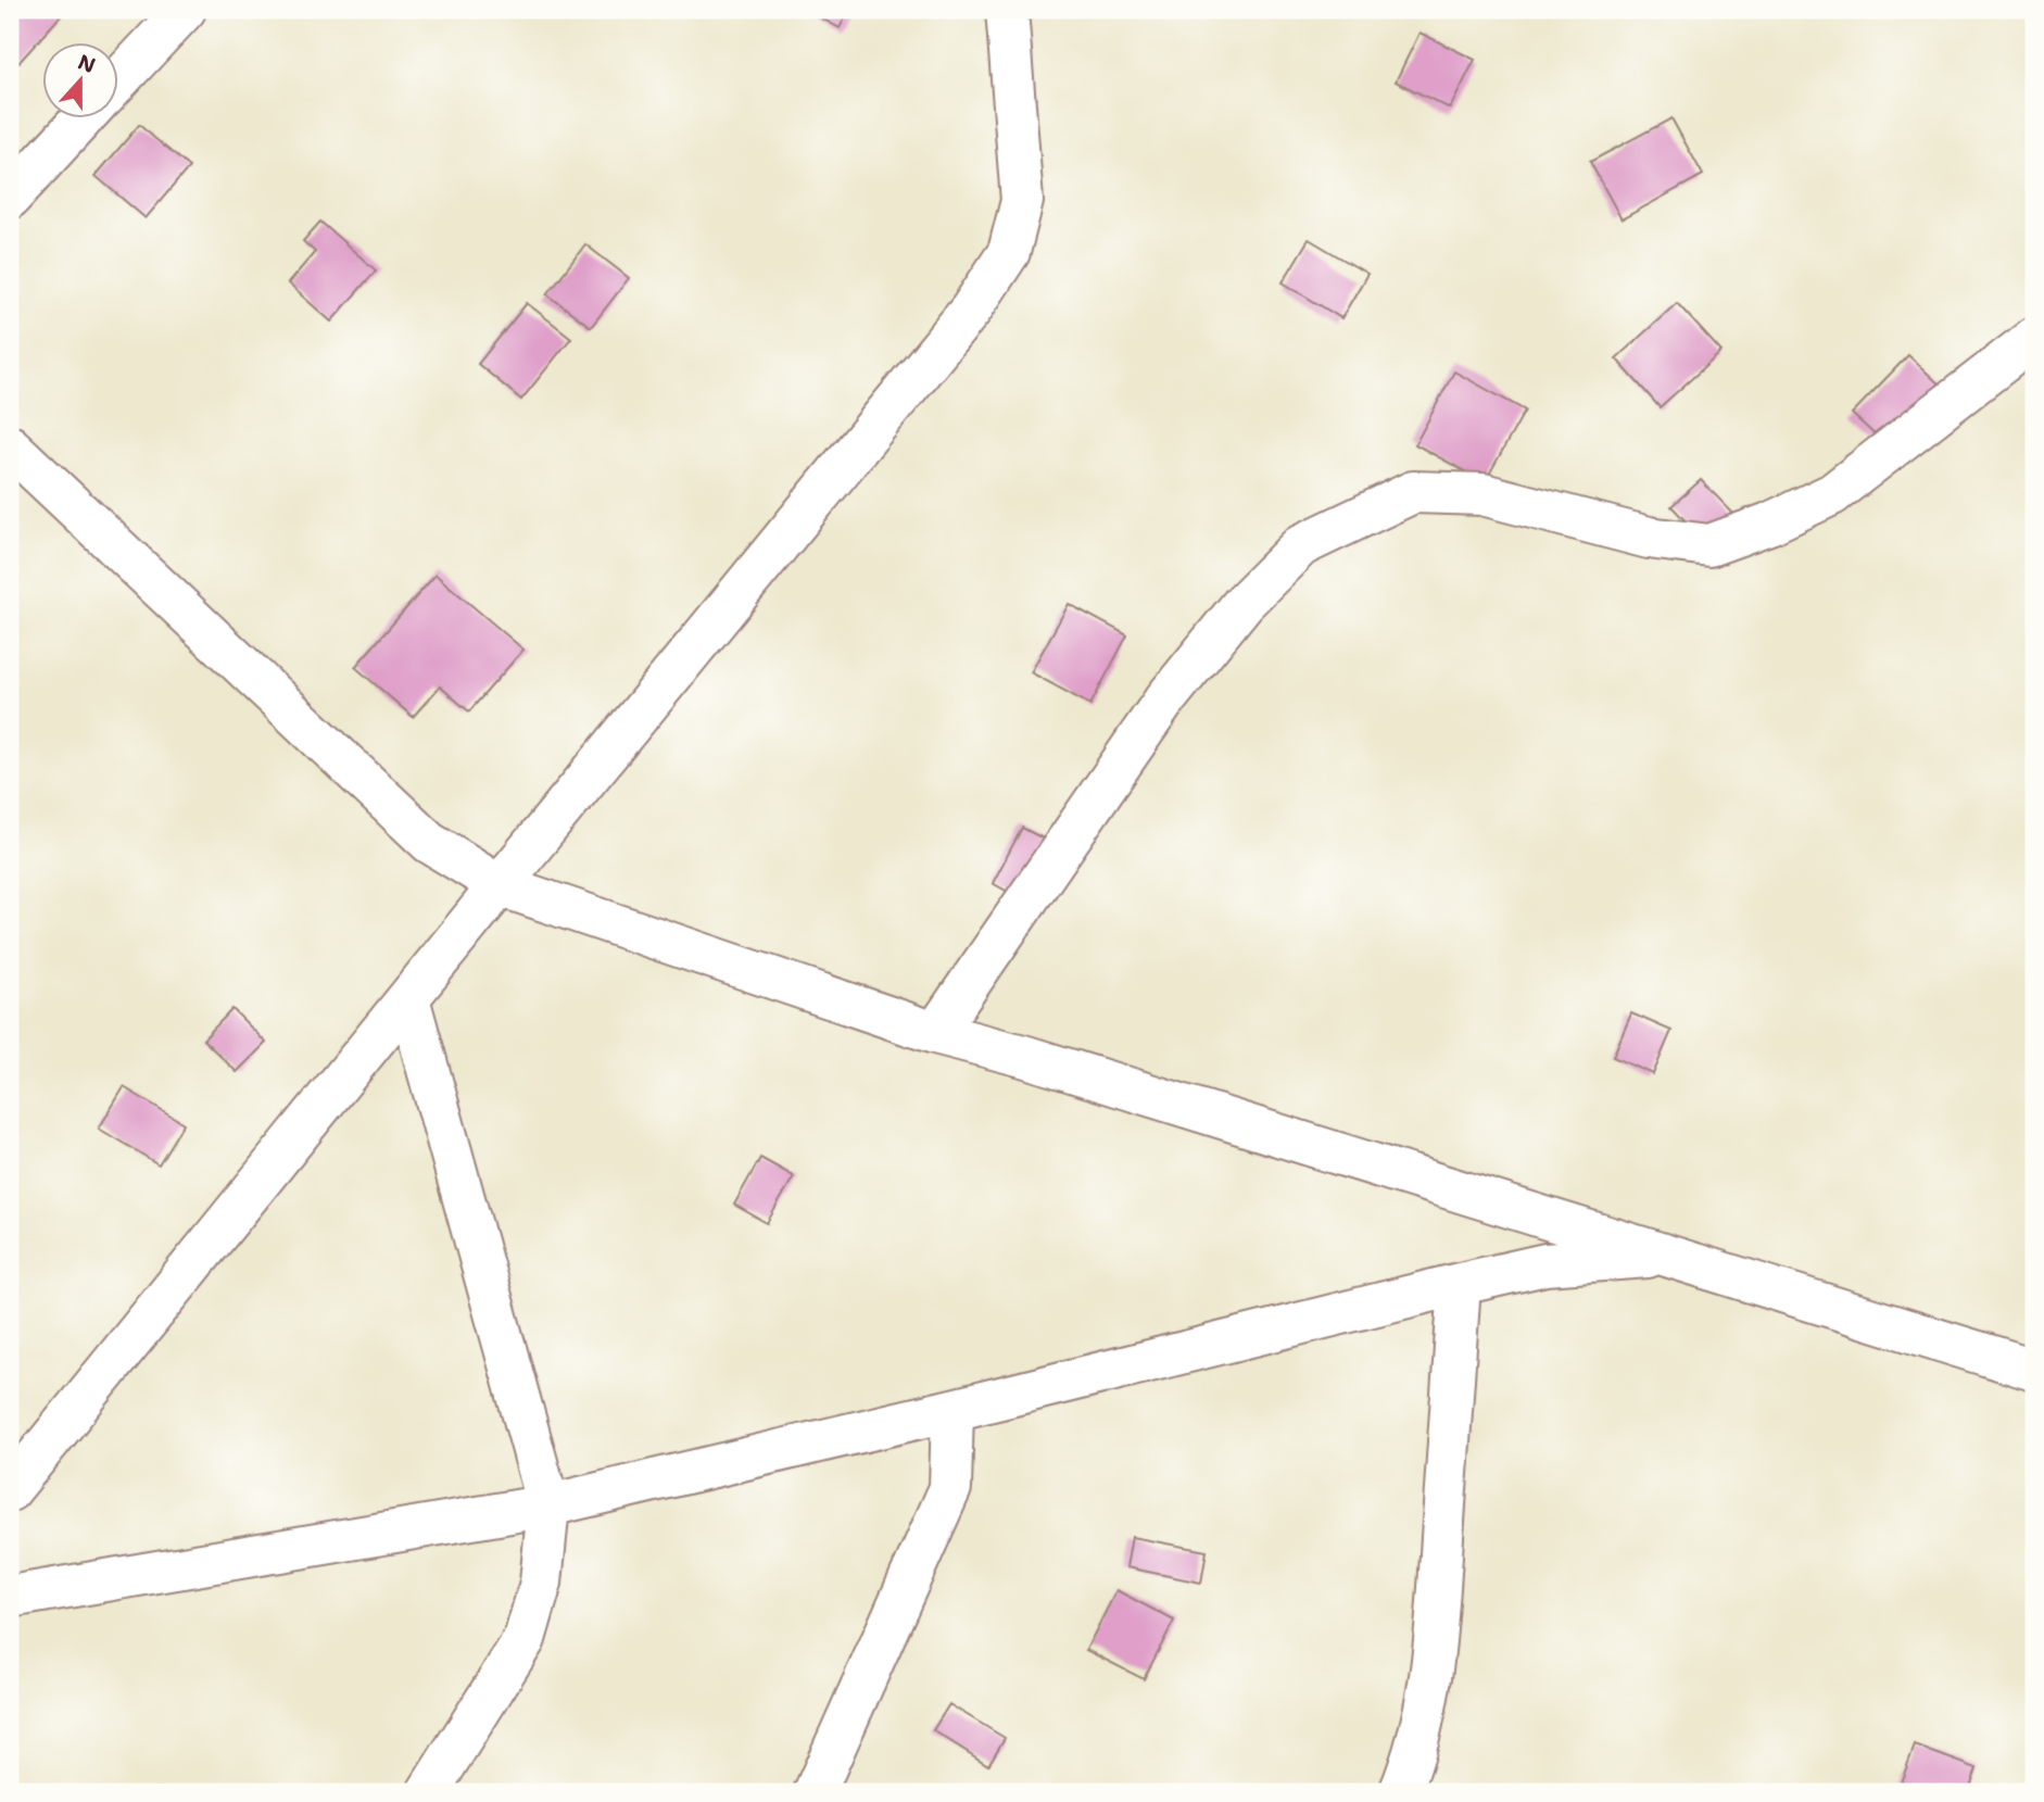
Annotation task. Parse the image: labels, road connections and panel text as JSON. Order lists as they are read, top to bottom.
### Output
{
  "north": "top"
}
